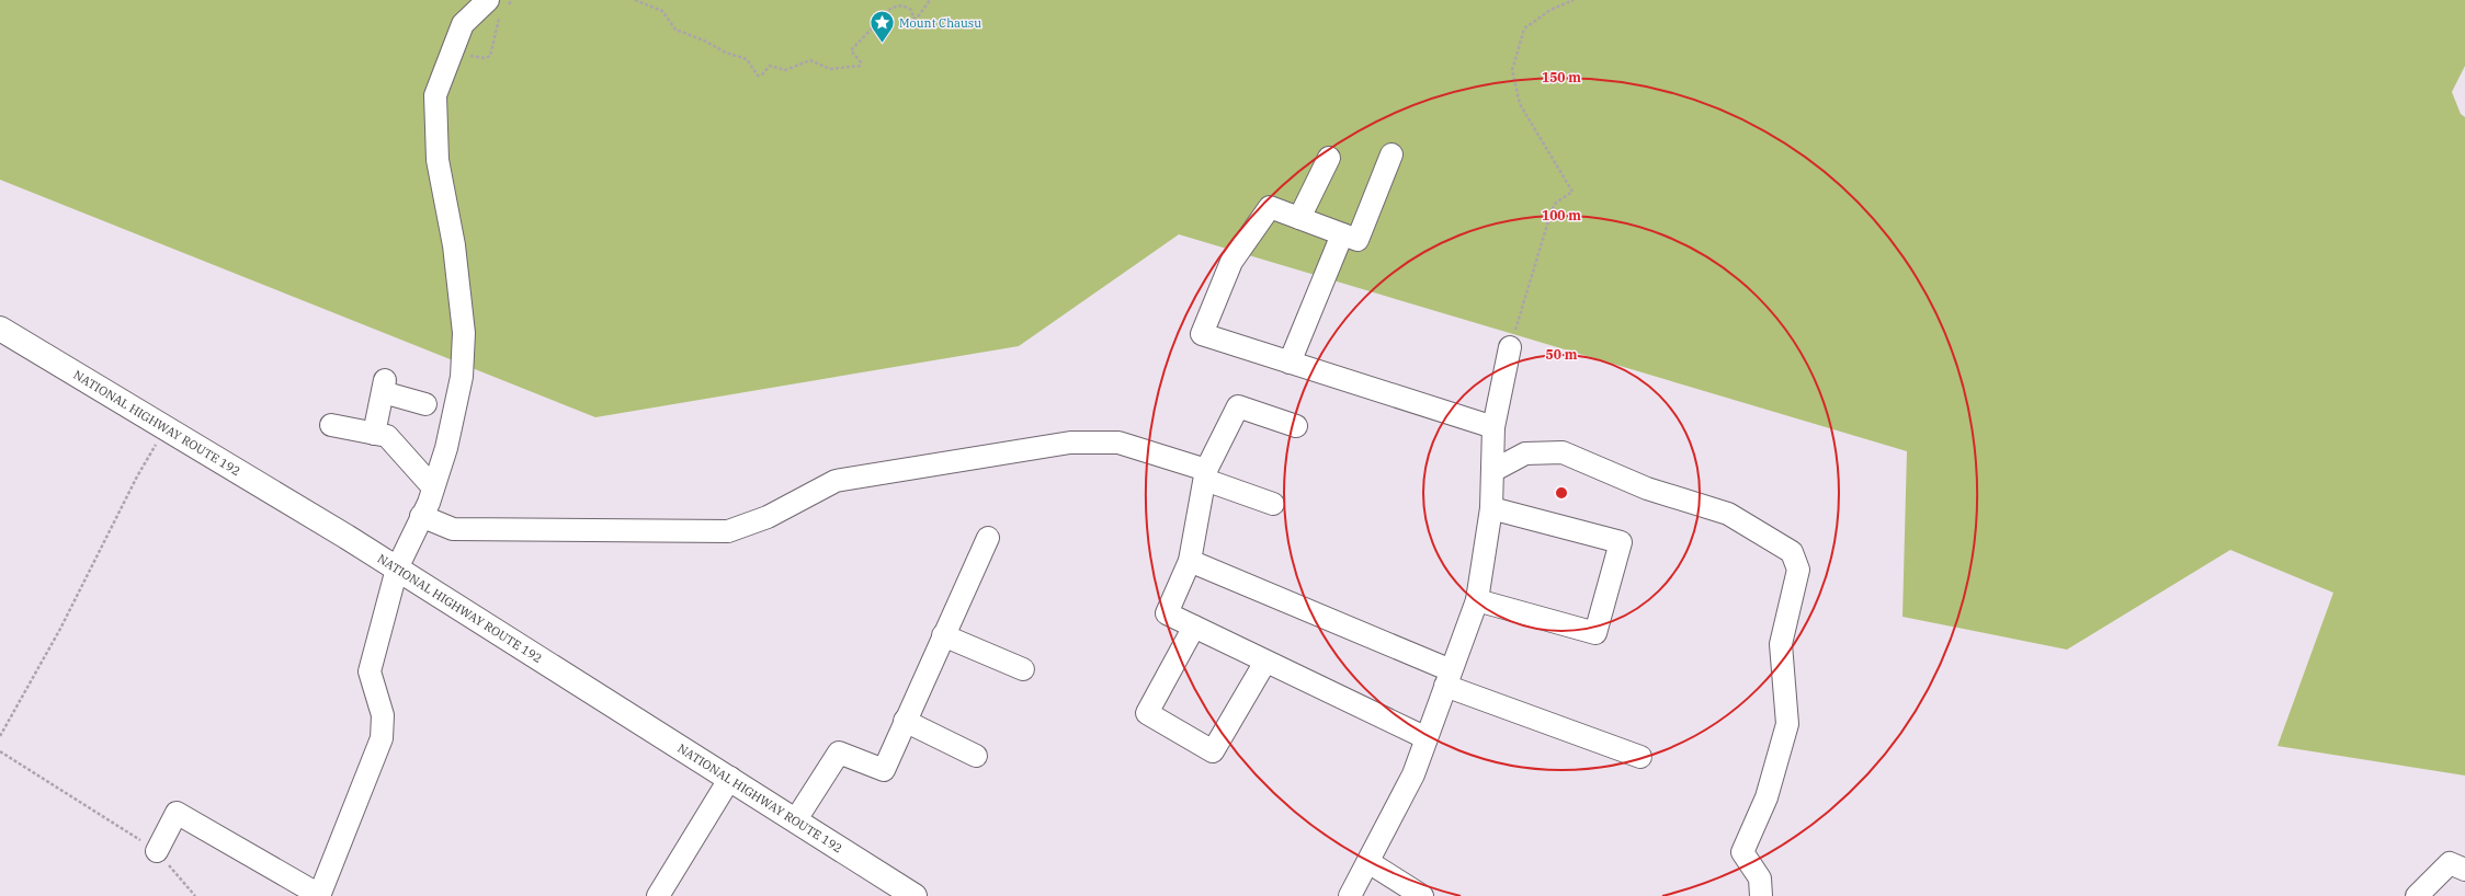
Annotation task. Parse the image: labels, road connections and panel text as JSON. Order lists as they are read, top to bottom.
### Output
{
  "streets": {
    "highway": ["NATIONAL HIGHWAY ROUTE 192"]
  },
  "places": {
    "place": ["Mount Chausu"]
  },
  "rings": ["150 m", "100 m", "50 m"]
}
